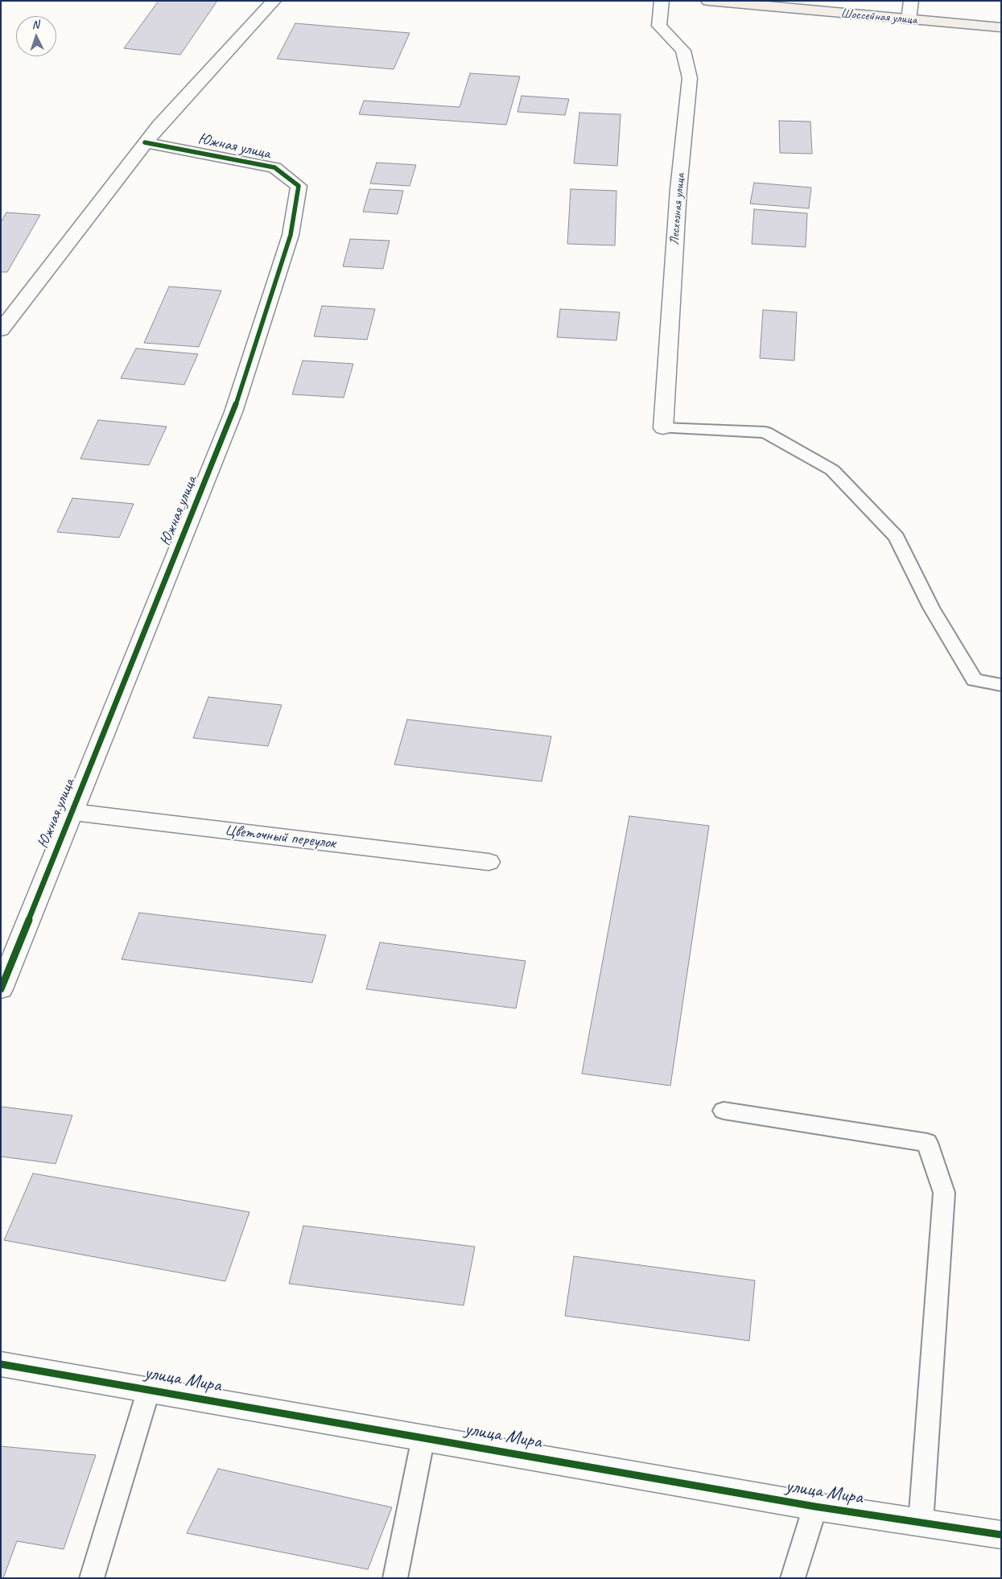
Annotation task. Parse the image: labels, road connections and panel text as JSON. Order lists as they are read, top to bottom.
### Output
{
  "streets": {
    "highway": ["Шоссейная улица"],
    "street": [
      "Южная улица",
      "Лесхозная улица",
      "Цветочный переулок",
      "улица Мира"
    ]
  },
  "crossings": [
    ["Южная улица", "Цветочный переулок"]
  ],
  "north": "top"
}
